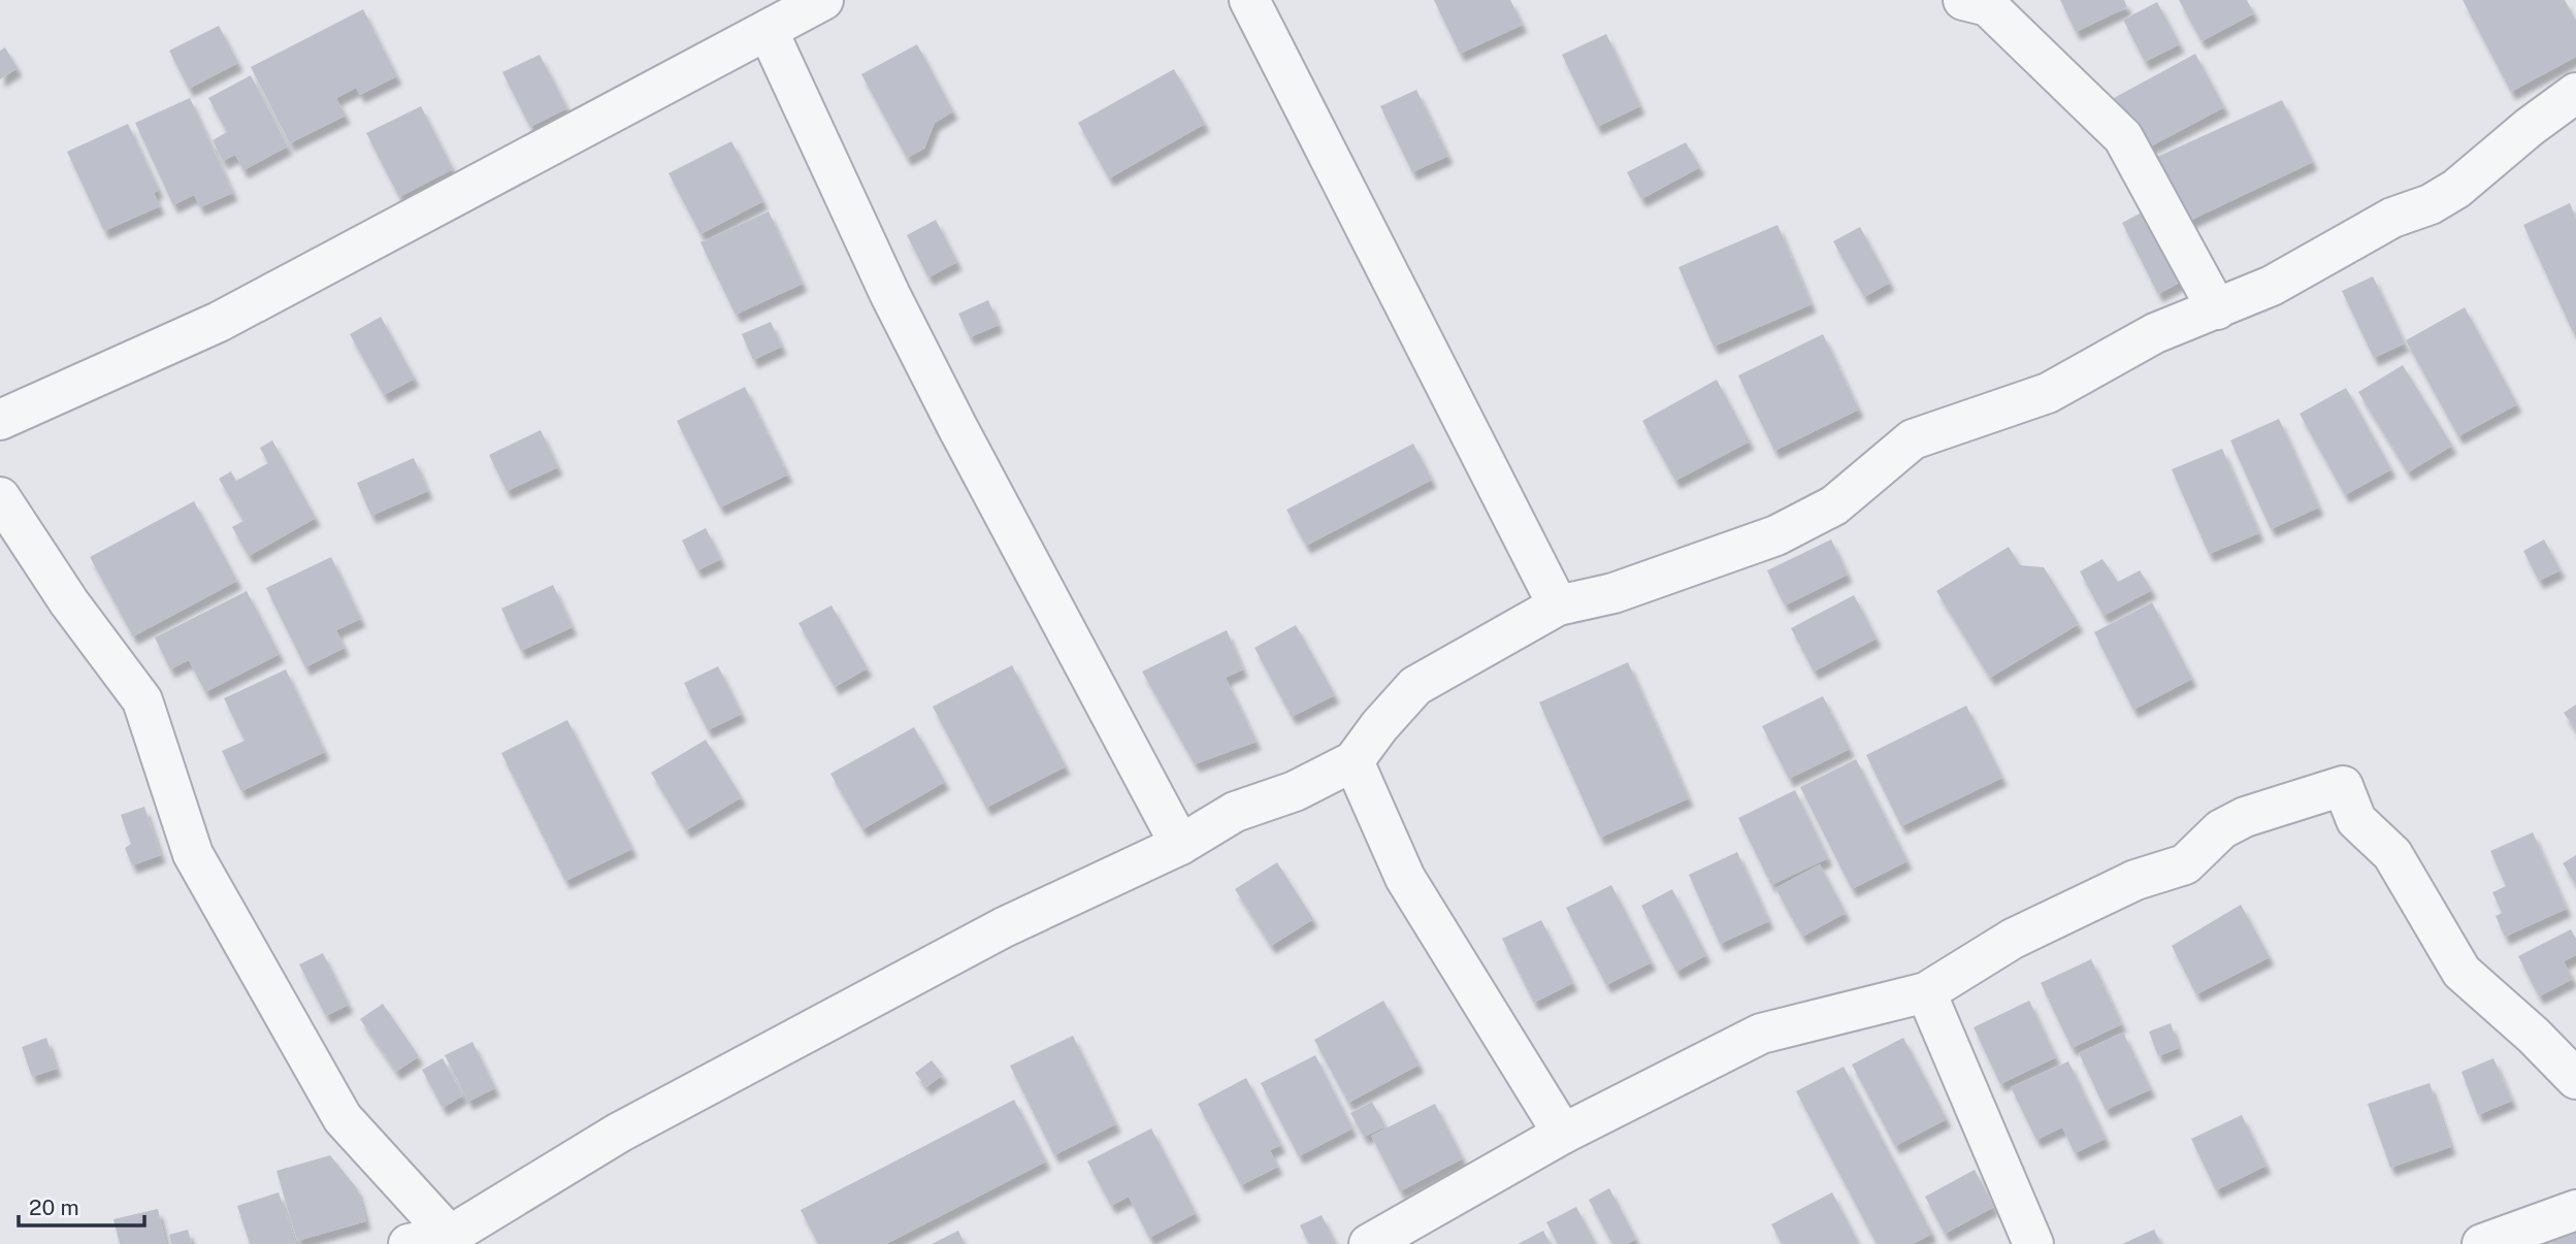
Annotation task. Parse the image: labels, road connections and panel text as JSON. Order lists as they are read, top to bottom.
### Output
{
  "scale_bar": "20 m"
}
